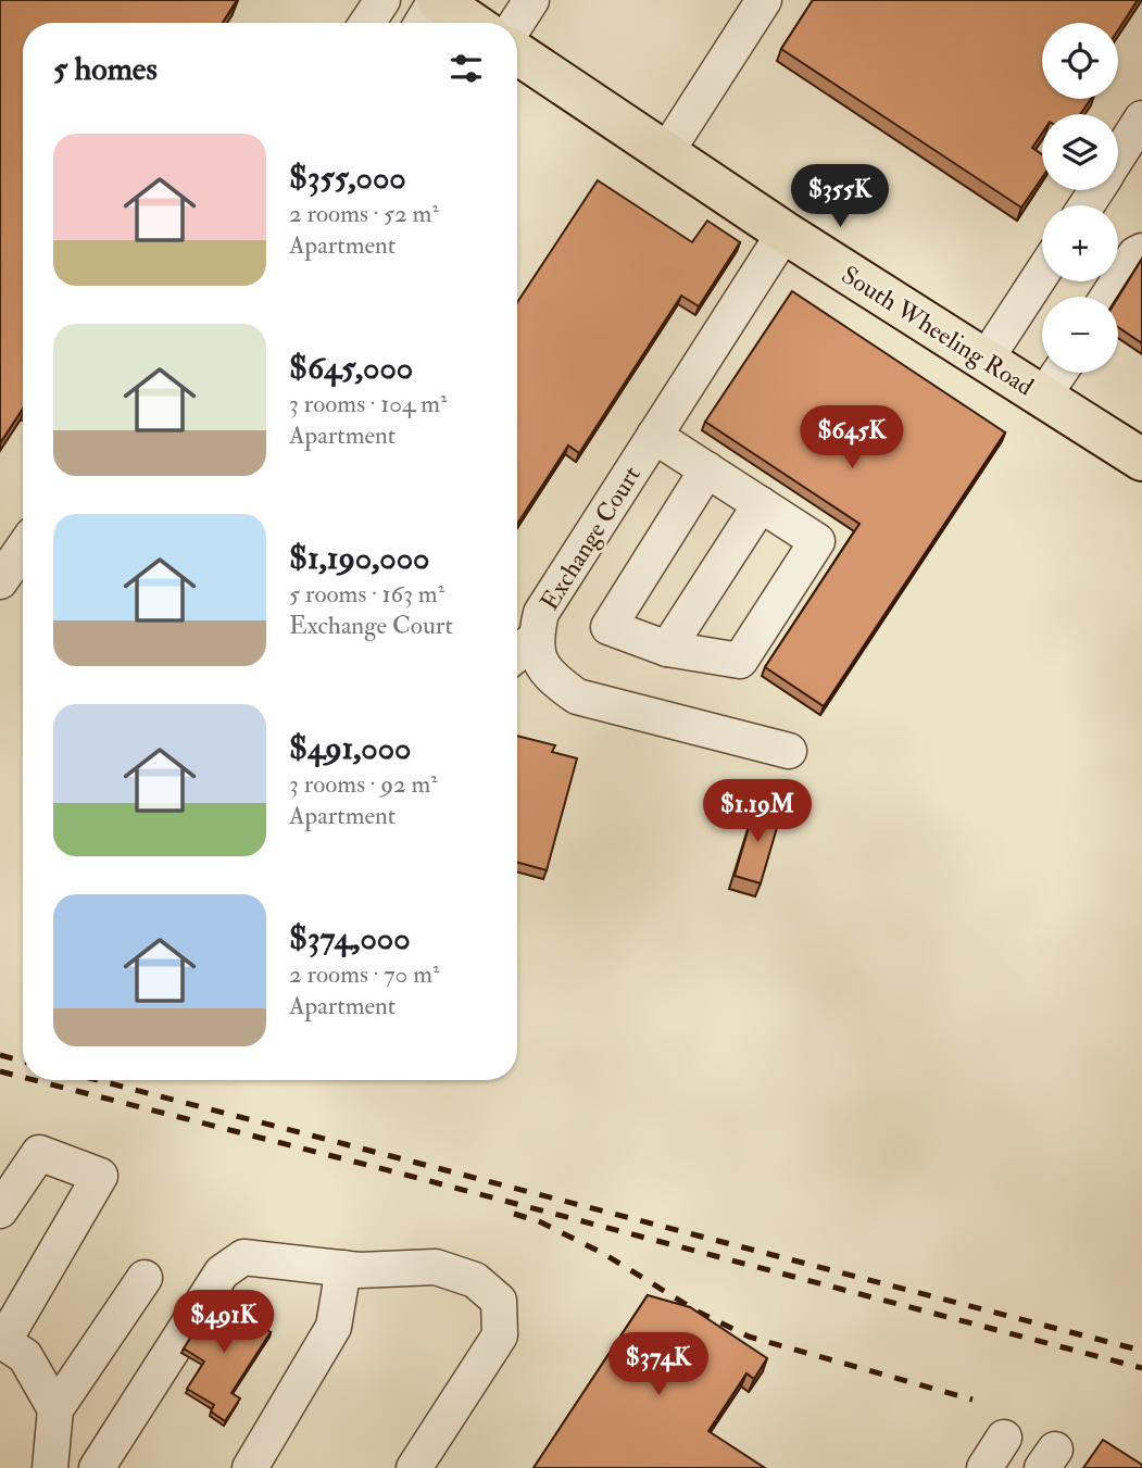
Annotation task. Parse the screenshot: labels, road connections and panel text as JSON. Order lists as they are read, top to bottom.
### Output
{
  "streets": {
    "main road": ["South Wheeling Road"],
    "street": ["Exchange Court"]
  },
  "crossings": [
    ["South Wheeling Road", "Exchange Court"]
  ],
  "page": {
    "map_buttons": ["+", "−"],
    "heading": "5 homes",
    "list": [
      {
        "name": "$355,000",
        "note": "2 rooms · 52 m² · Apartment"
      },
      {
        "name": "$645,000",
        "note": "3 rooms · 104 m² · Apartment"
      },
      {
        "name": "$1,190,000",
        "note": "5 rooms · 163 m² · Exchange Court"
      },
      {
        "name": "$491,000",
        "note": "3 rooms · 92 m² · Apartment"
      },
      {
        "name": "$374,000",
        "note": "2 rooms · 70 m² · Apartment"
      }
    ],
    "price": [
      "$355K",
      "$645K",
      "$1.19M",
      "$491K",
      "$374K"
    ]
  }
}
